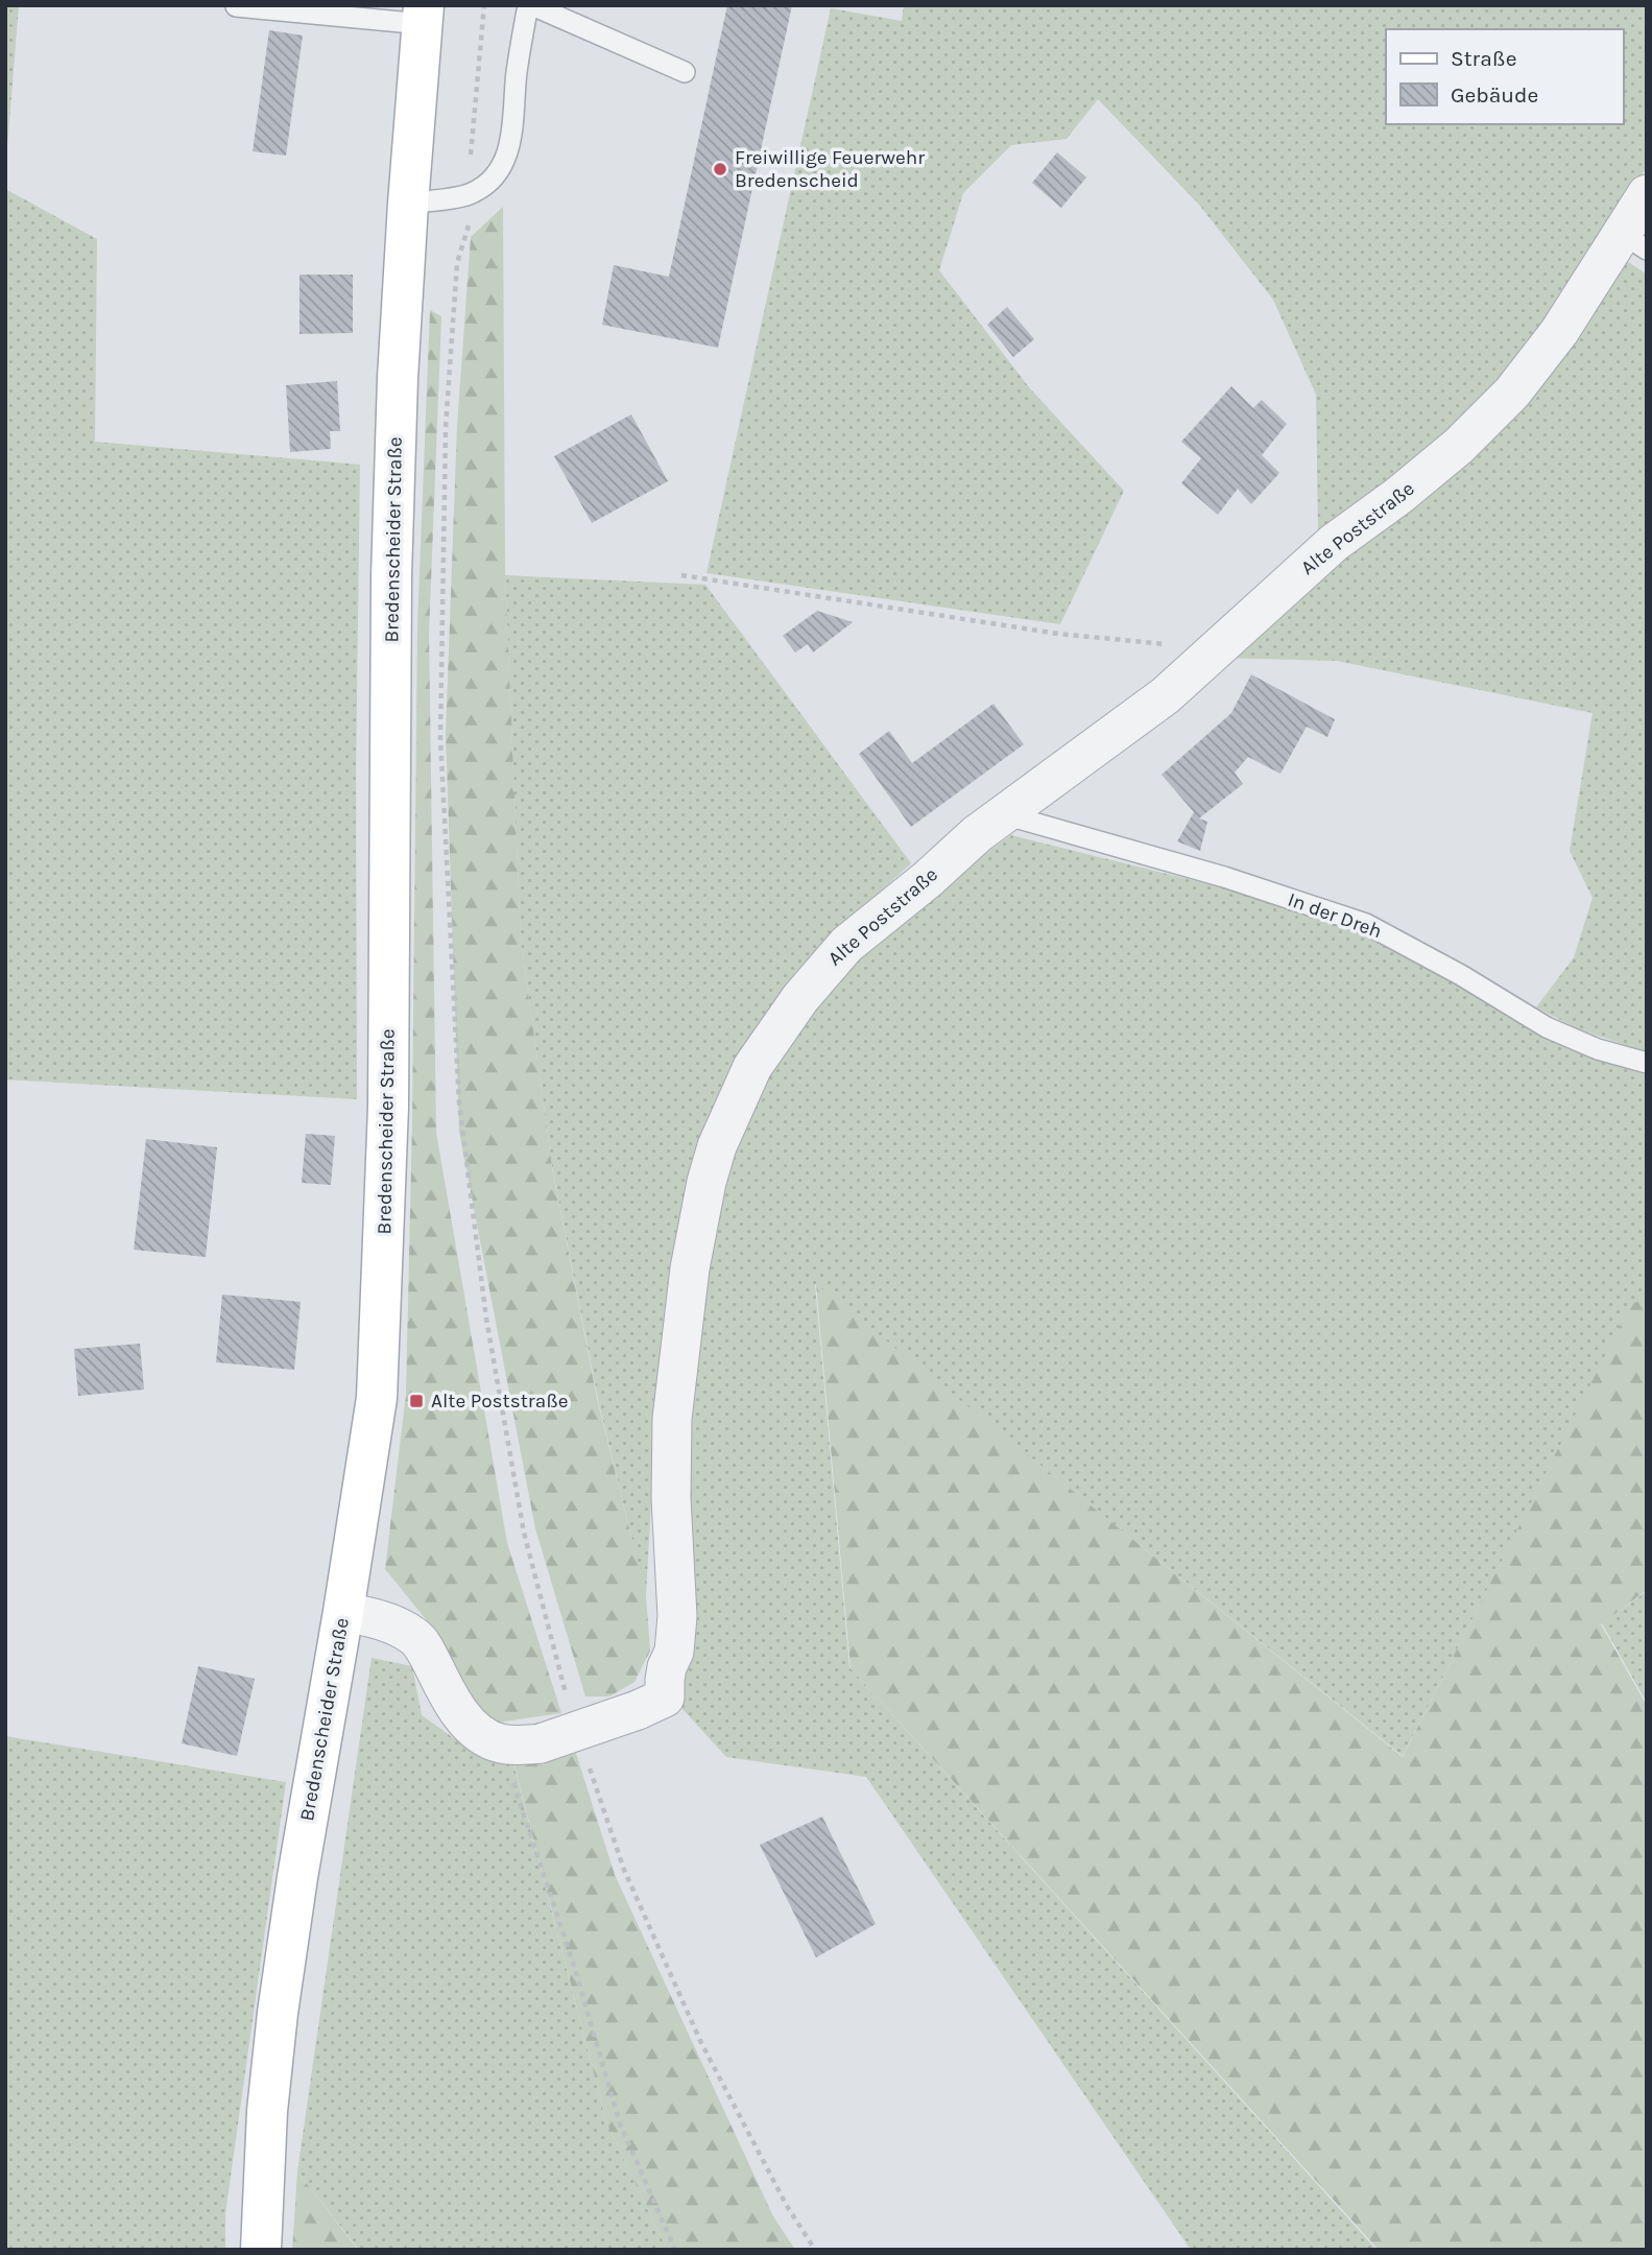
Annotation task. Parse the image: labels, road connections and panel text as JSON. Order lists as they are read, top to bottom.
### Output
{
  "streets": {
    "main road": ["Bredenscheider Straße"],
    "street": ["Alte Poststraße"],
    "lane": ["In der Dreh"]
  },
  "crossings": [
    ["Alte Poststraße", "In der Dreh"]
  ],
  "places": {
    "other": ["Freiwillige Feuerwehr Bredenscheid"],
    "transit": ["Alte Poststraße"]
  },
  "legend": ["Straße", "Gebäude"]
}
